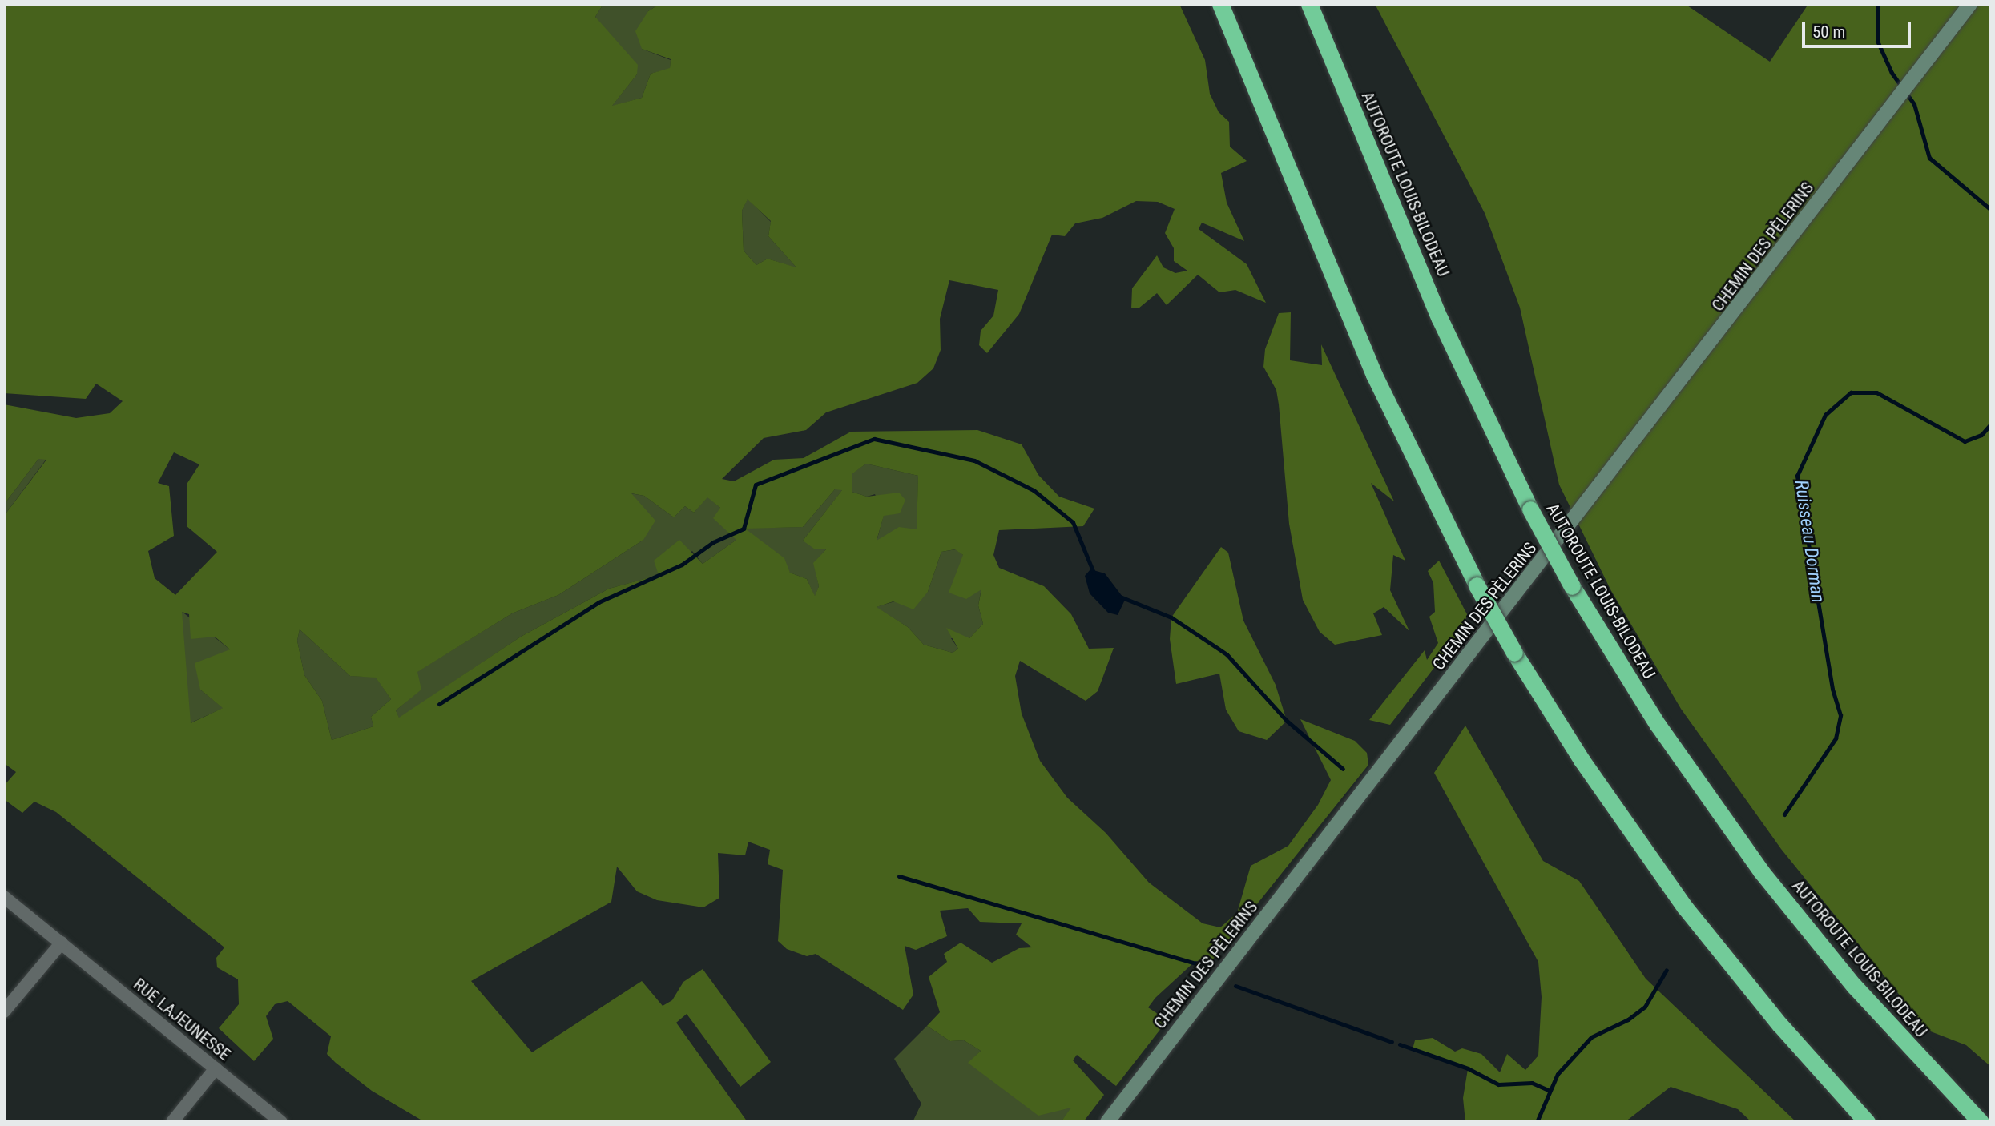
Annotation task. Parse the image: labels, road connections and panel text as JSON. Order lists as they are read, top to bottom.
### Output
{
  "streets": {
    "highway": ["AUTOROUTE LOUIS-BILODEAU"],
    "street": ["CHEMIN DES PÈLERINS", "RUE LAJEUNESSE"]
  },
  "water": ["Ruisseau Dorman"],
  "scale_bar": "50 m"
}
